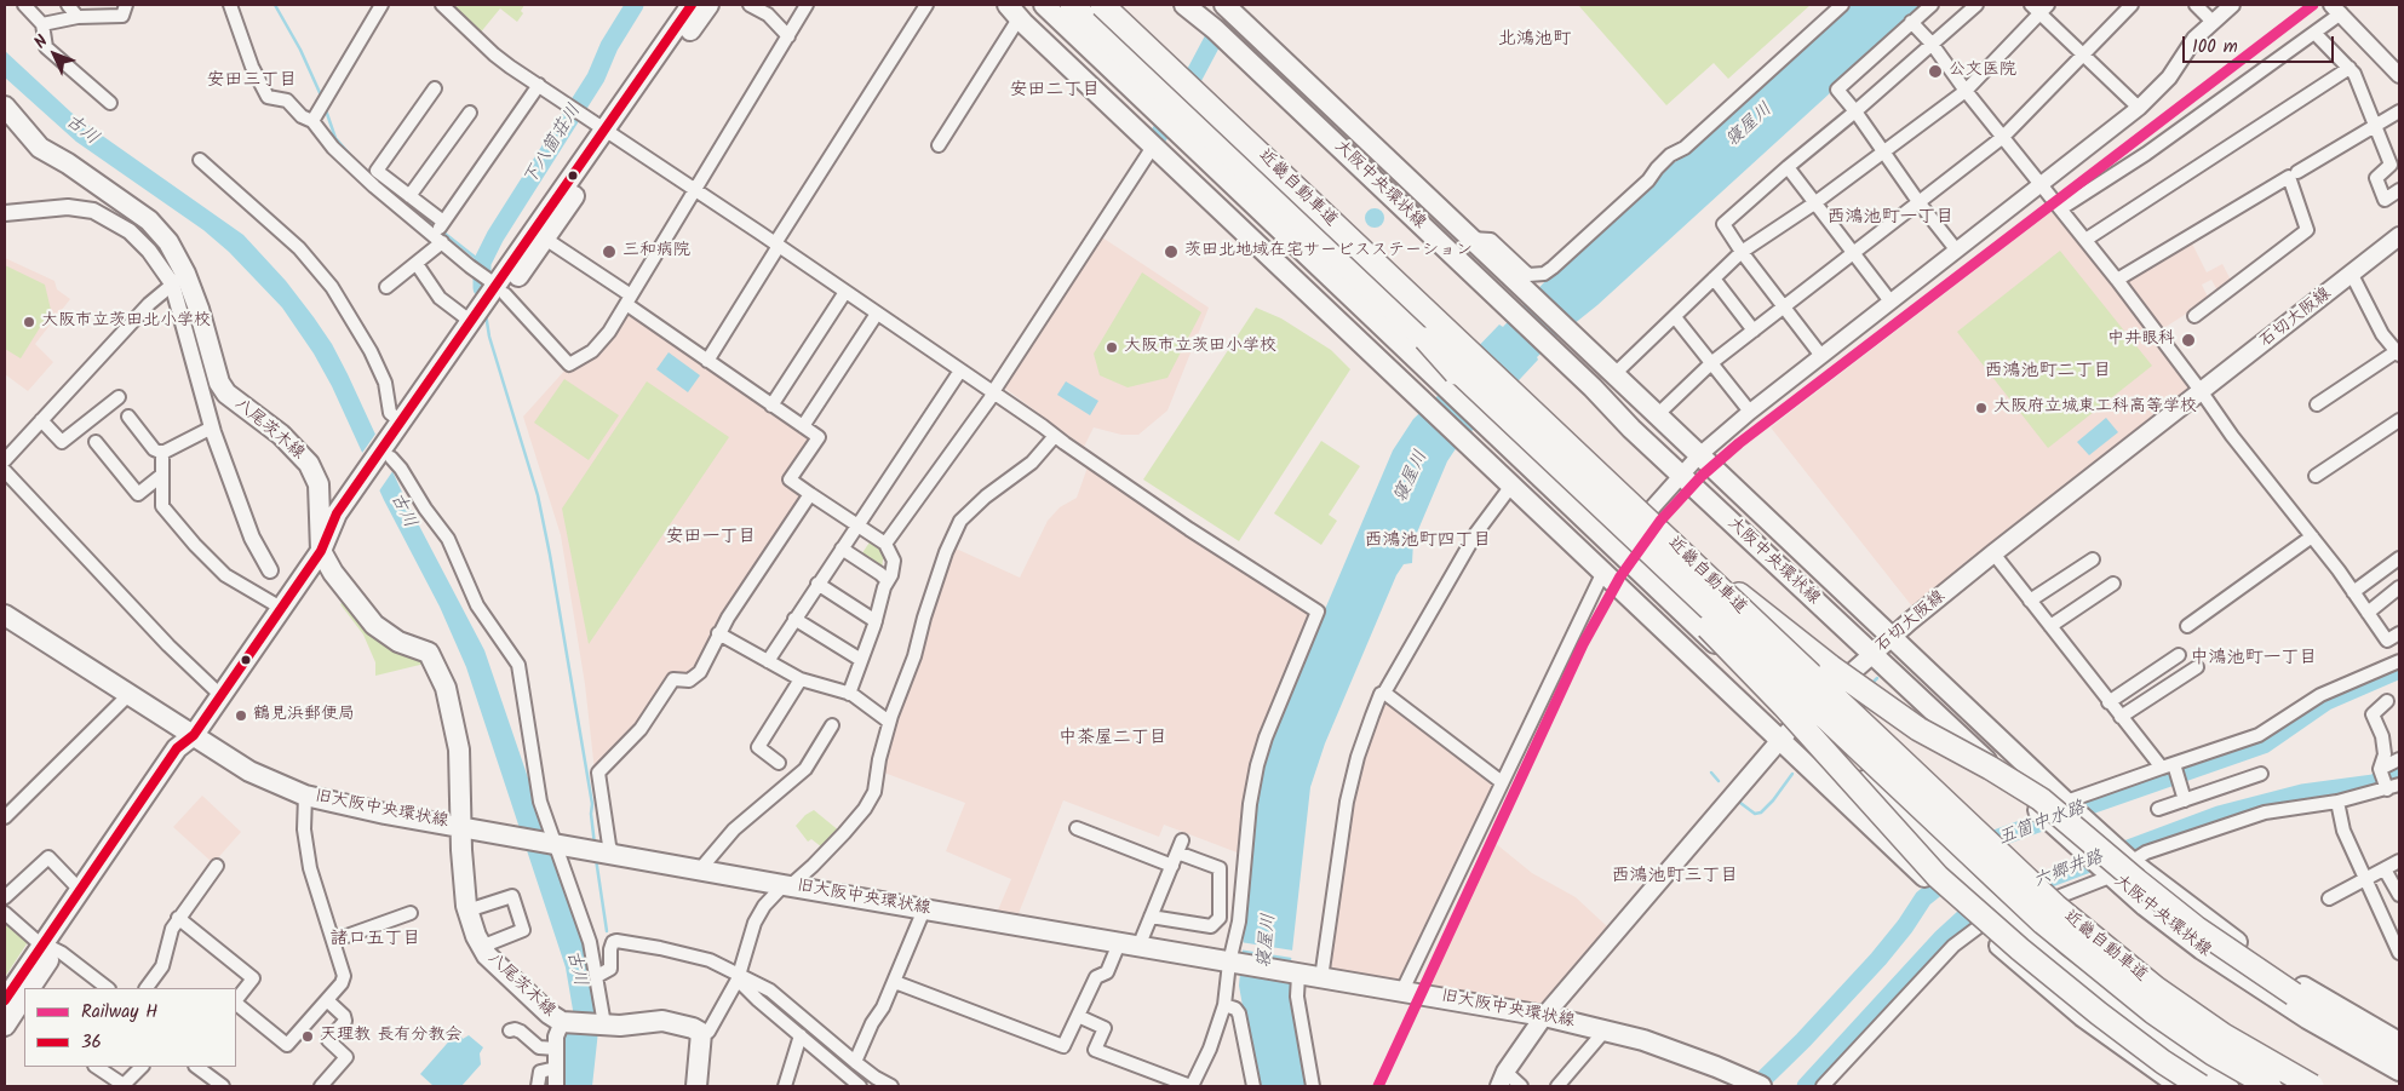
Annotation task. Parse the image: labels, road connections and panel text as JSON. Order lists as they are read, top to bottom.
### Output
{
  "streets": {
    "highway": ["近畿自動車道"],
    "main road": [
      "大阪中央環状線",
      "石切大阪線",
      "八尾茨木線",
      "旧大阪中央環状線"
    ]
  },
  "crossings": [
    ["大阪中央環状線", "石切大阪線"],
    ["石切大阪線", "旧大阪中央環状線"],
    ["八尾茨木線", "旧大阪中央環状線"]
  ],
  "districts": [
    "北鴻池町",
    "安田三丁目",
    "安田二丁目",
    "西鴻池町一丁目",
    "西鴻池町二丁目",
    "安田一丁目",
    "西鴻池町四丁目",
    "中鴻池町一丁目",
    "中茶屋二丁目",
    "西鴻池町三丁目",
    "諸口五丁目"
  ],
  "water": [
    "寝屋川",
    "古川",
    "下八箇荘川",
    "五箇中水路",
    "六郷井路"
  ],
  "places": [
    "公文医院",
    "三和病院",
    "茨田北地域在宅サービスステーション",
    "大阪市立茨田北小学校",
    "中井眼科",
    "大阪市立茨田小学校",
    "大阪府立城東工科高等学校",
    "鶴見浜郵便局",
    "天理教 長有分教会"
  ],
  "lines": ["rail line H", "transit line 36"],
  "legend": ["Railway H", "36"],
  "scale_bar": "100 m",
  "north": "top left"
}
